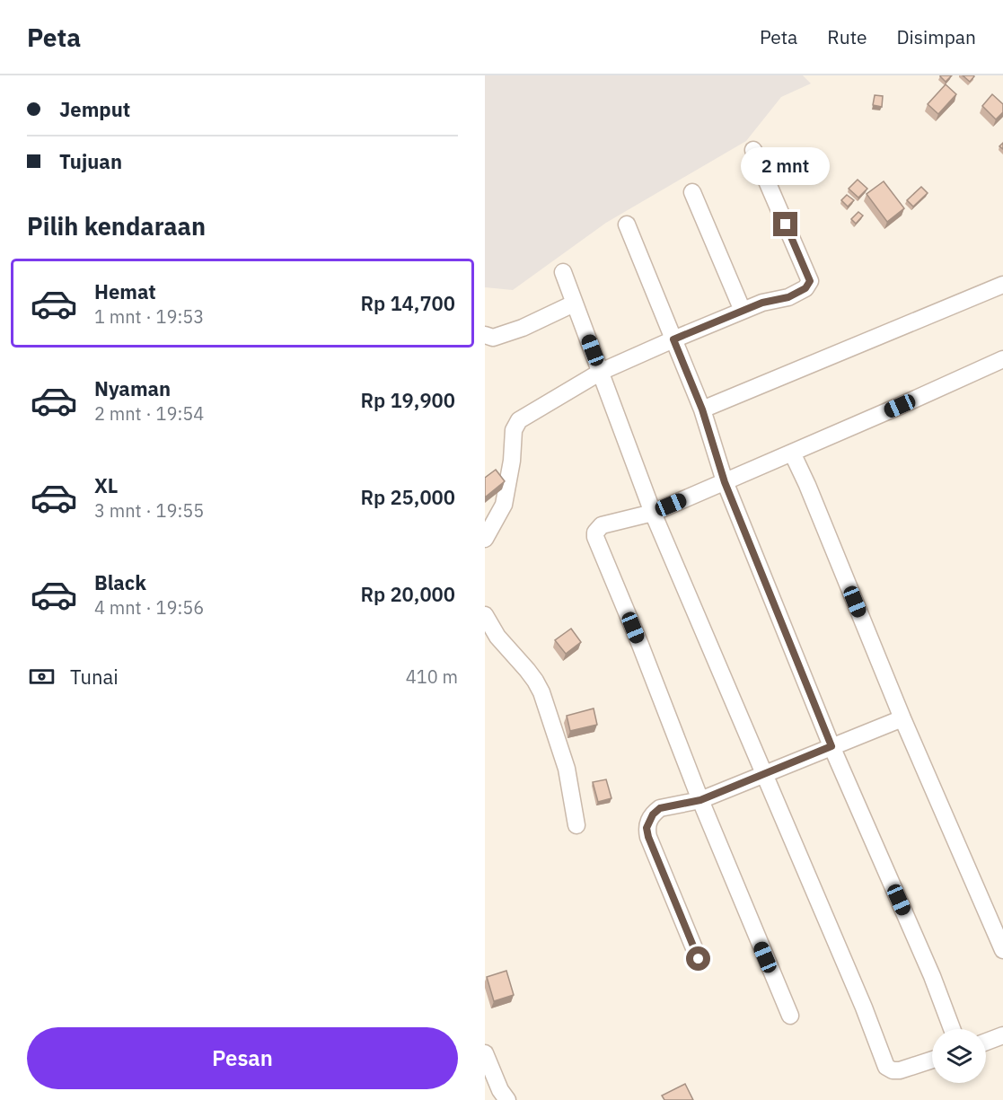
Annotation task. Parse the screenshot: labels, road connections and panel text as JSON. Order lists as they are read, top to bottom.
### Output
{
  "page": {
    "header": "Peta",
    "nav": ["Peta", "Rute", "Disimpan"],
    "banner": ["Jemput", "Tujuan"],
    "bubble": "2 mnt",
    "heading": "Pilih kendaraan",
    "list": [
      {
        "name": "Hemat",
        "note": "1 mnt · 19:53",
        "value": "Rp 14,700"
      },
      {
        "name": "Nyaman",
        "note": "2 mnt · 19:54",
        "value": "Rp 19,900"
      },
      {
        "name": "XL",
        "note": "3 mnt · 19:55",
        "value": "Rp 25,000"
      },
      {
        "name": "Black",
        "note": "4 mnt · 19:56",
        "value": "Rp 20,000"
      }
    ],
    "pay": ["Tunai", "410 m"],
    "buttons": "Pesan"
  }
}
